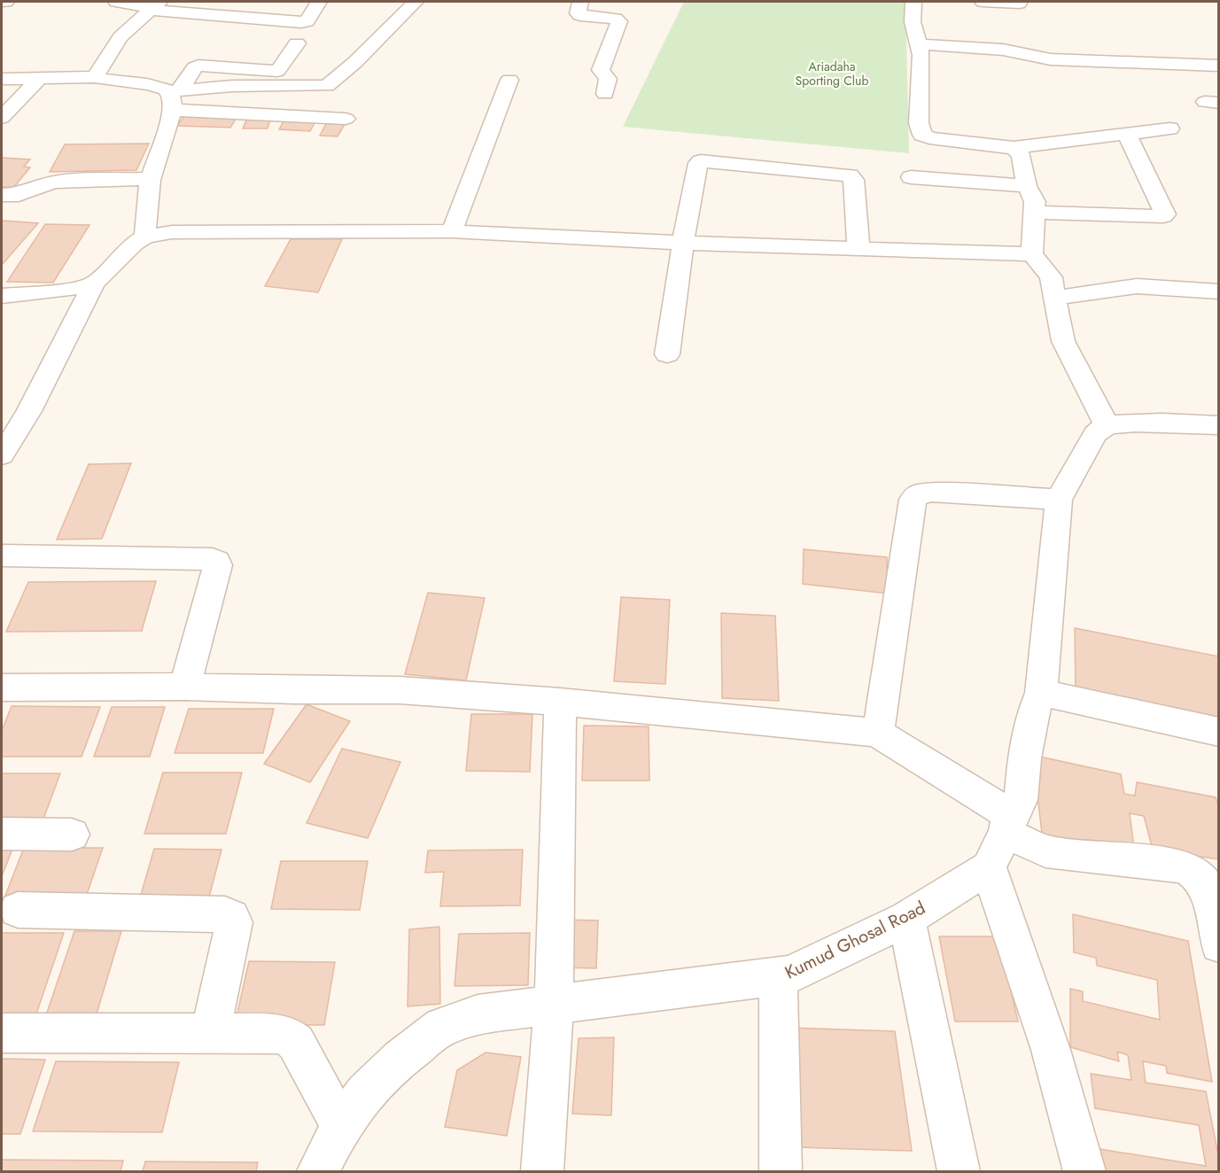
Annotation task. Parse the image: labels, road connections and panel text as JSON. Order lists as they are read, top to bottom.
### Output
{
  "streets": {
    "street": ["Kumud Ghosal Road"]
  },
  "parks": ["Ariadaha Sporting Club"]
}
